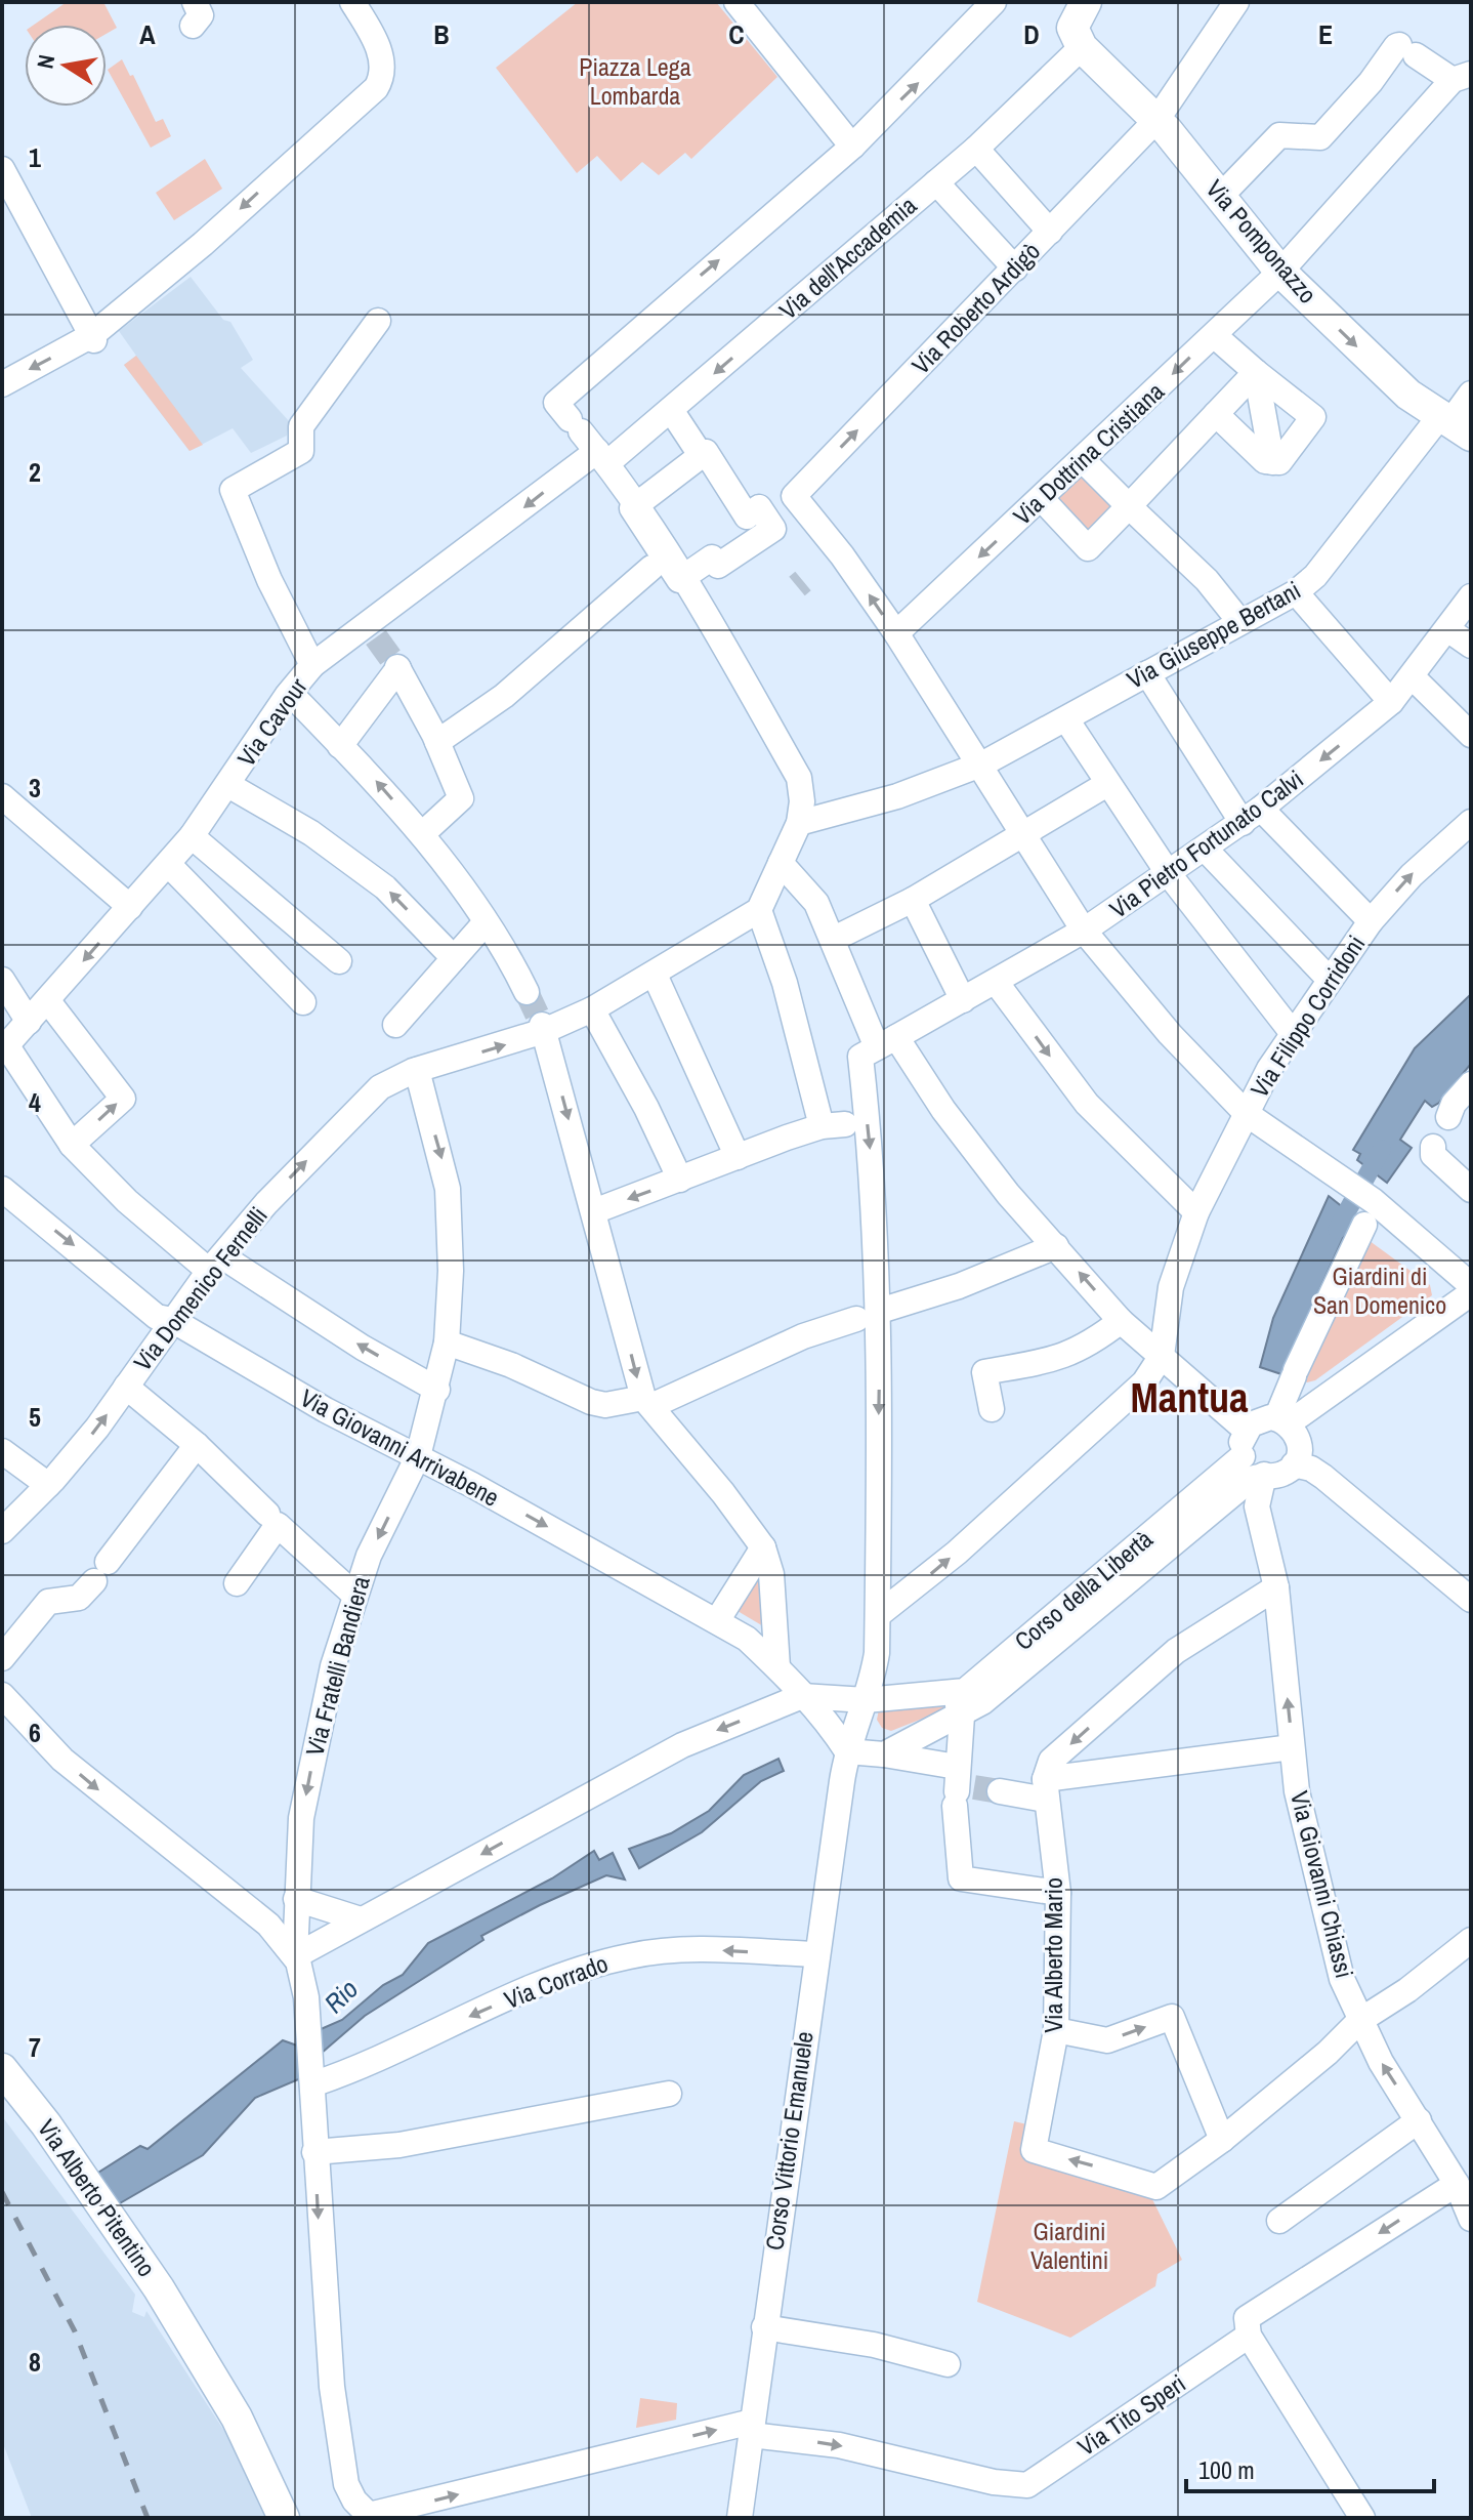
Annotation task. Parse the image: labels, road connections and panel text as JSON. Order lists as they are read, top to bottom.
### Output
{
  "streets": {
    "main road": ["Via Pomponazzo", "Via Alberto Pitentino"],
    "street": [
      "Via dell'Accademia",
      "Via Roberto Ardigò",
      "Via Dottrina Cristiana",
      "Via Giuseppe Bertani",
      "Via Cavour",
      "Via Pietro Fortunato Calvi",
      "Via Filippo Corridoni",
      "Via Domenico Fernelli",
      "Via Giovanni Arrivabene",
      "Corso della Libertà",
      "Via Fratelli Bandiera",
      "Via Giovanni Chiassi",
      "Via Alberto Mario",
      "Via Corrado",
      "Corso Vittorio Emanuele",
      "Via Tito Speri"
    ]
  },
  "crossings": [
    ["Via Pomponazzo", "Via dell'Accademia"],
    ["Via Pomponazzo", "Via Roberto Ardigò"],
    ["Via Pomponazzo", "Via Dottrina Cristiana"],
    ["Via Pomponazzo", "Via Giuseppe Bertani"],
    ["Via dell'Accademia", "Via Cavour"],
    ["Via Roberto Ardigò", "Via Dottrina Cristiana"],
    ["Via Pietro Fortunato Calvi", "Corso Vittorio Emanuele"],
    ["Via Domenico Fernelli", "Via Giovanni Arrivabene"],
    ["Via Domenico Fernelli", "Via Fratelli Bandiera"],
    ["Via Giovanni Arrivabene", "Via Fratelli Bandiera"],
    ["Via Giovanni Arrivabene", "Corso Vittorio Emanuele"],
    ["Via Giovanni Chiassi", "Via Tito Speri"],
    ["Via Corrado", "Corso Vittorio Emanuele"],
    ["Corso Vittorio Emanuele", "Via Tito Speri"]
  ],
  "one_way": ["Via Pomponazzo", "Via dell'Accademia"],
  "districts": ["Mantua"],
  "water": ["Rio"],
  "parks": ["Piazza Lega Lombarda", "Giardini di San Domenico", "Giardini Valentini"],
  "scale_bar": "100 m",
  "north": "left",
  "grid": {
    "columns": [
      "A",
      "B",
      "C",
      "D",
      "E"
    ],
    "rows": [
      "1",
      "2",
      "3",
      "4",
      "5",
      "6",
      "7",
      "8"
    ]
  }
}
